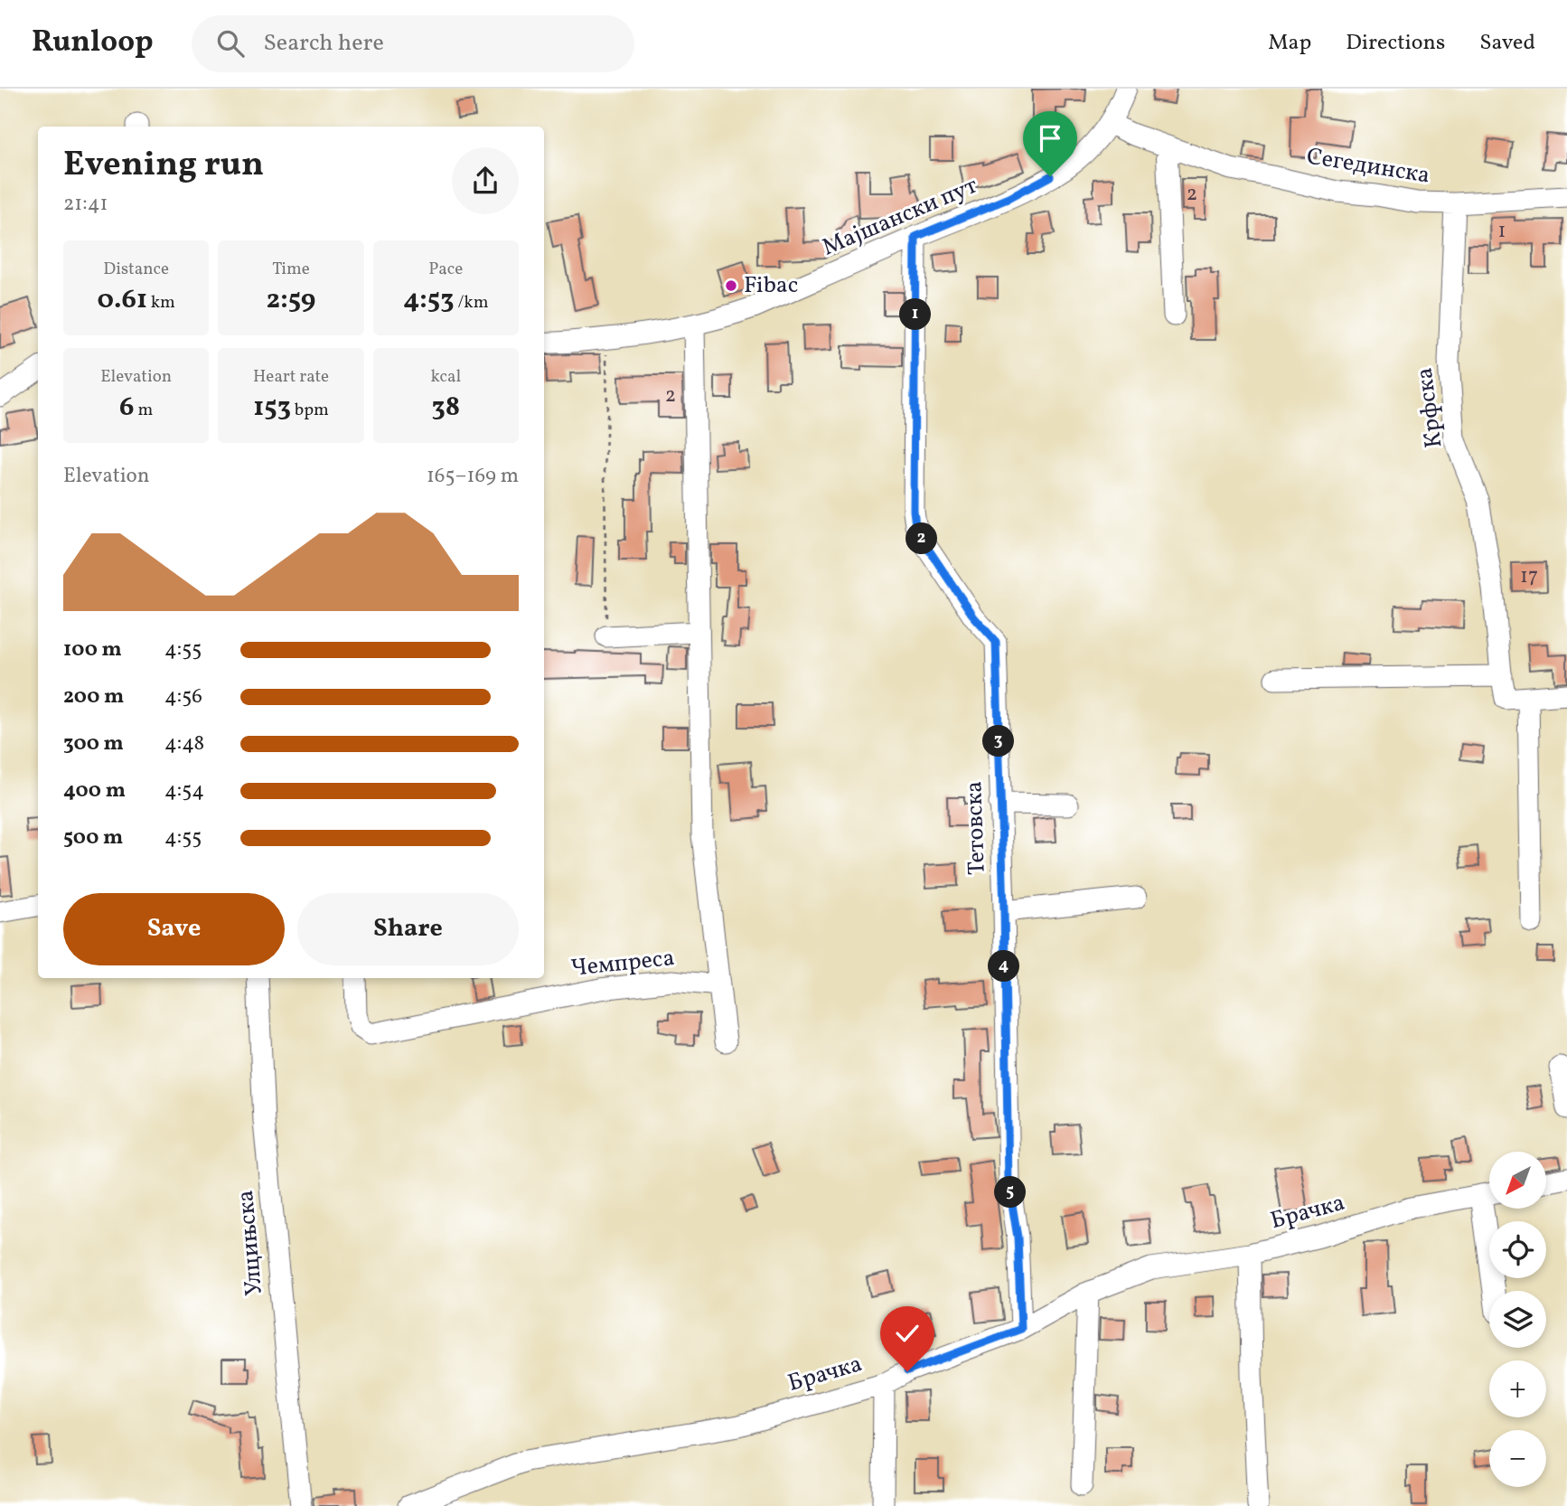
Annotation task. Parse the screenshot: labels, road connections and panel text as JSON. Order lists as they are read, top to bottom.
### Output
{
  "streets": {
    "street": [
      "Сегединска",
      "Мајшански пут",
      "Крфска",
      "Тетовска",
      "Чемпреса",
      "Брачка",
      "Улцињска"
    ]
  },
  "crossings": [
    ["Сегединска", "Мајшански пут"],
    ["Сегединска", "Крфска"],
    ["Мајшански пут", "Тетовска"],
    ["Тетовска", "Брачка"]
  ],
  "places": ["Fibac"],
  "house_numbers": [
    "2",
    "1",
    "2",
    "17"
  ],
  "north": "bottom left",
  "page": {
    "header": "Runloop",
    "search": "Search here",
    "nav": ["Map", "Directions", "Saved"],
    "heading": ["Evening run", "21:41"],
    "stats": [
      ["Distance", "0.61 km"],
      ["Time", "2:59"],
      ["Pace", "4:53 /km"],
      ["Elevation", "6 m"],
      ["Heart rate", "153 bpm"],
      ["kcal", "38"]
    ],
    "pins": [
      "1",
      "2",
      "3",
      "4",
      "5"
    ],
    "chart": ["Elevation", "165–169 m"],
    "list": [
      {
        "name": "100 m",
        "note": "4:55"
      },
      {
        "name": "200 m",
        "note": "4:56"
      },
      {
        "name": "300 m",
        "note": "4:48"
      },
      {
        "name": "400 m",
        "note": "4:54"
      },
      {
        "name": "500 m",
        "note": "4:55"
      }
    ],
    "buttons": ["Save", "Share"],
    "map_buttons": ["+", "−"]
  }
}
